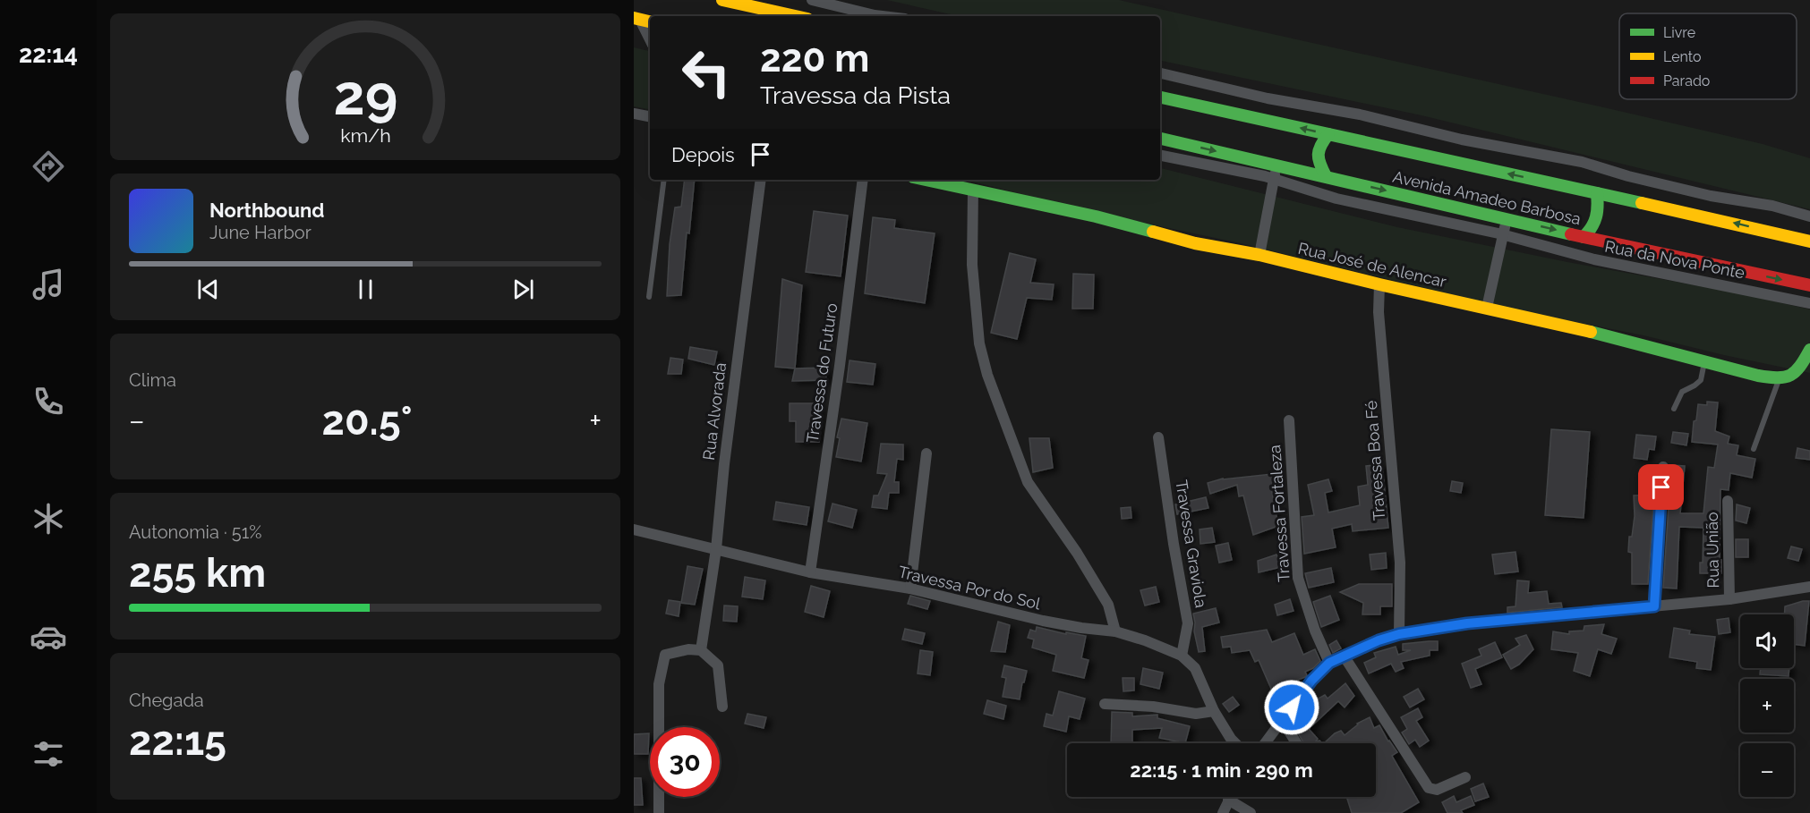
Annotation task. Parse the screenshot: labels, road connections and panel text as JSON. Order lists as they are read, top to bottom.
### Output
{
  "streets": {
    "main road": ["Avenida Amadeo Barbosa", "Rua José de Alencar"],
    "street": [
      "Rua da Nova Ponte",
      "Travessa do Futuro",
      "Rua Alvorada",
      "Travessa Boa Fé",
      "Travessa Fortaleza",
      "Travessa Graviola",
      "Rua União",
      "Travessa Por do Sol"
    ]
  },
  "crossings": [
    ["Rua José de Alencar", "Travessa Boa Fé"],
    ["Travessa do Futuro", "Travessa Por do Sol"],
    ["Rua Alvorada", "Travessa Por do Sol"],
    ["Travessa Graviola", "Travessa Por do Sol"]
  ],
  "legend": ["Livre", "Lento", "Parado"],
  "page": {
    "tabs": "22:14",
    "turn": ["220 m", "Travessa da Pista"],
    "then": "Depois",
    "song": ["Northbound", "June Harbor"],
    "tile": [
      "Clima",
      ["Autonomia · 51%", "255 km"],
      ["Chegada", "22:15"]
    ],
    "heat": ["−", "20.5°", "+"],
    "map_buttons": ["+", "−"],
    "limit": "30",
    "trip": "22:15 · 1 min · 290 m",
    "gauge": ["29", "km/h"]
  }
}
